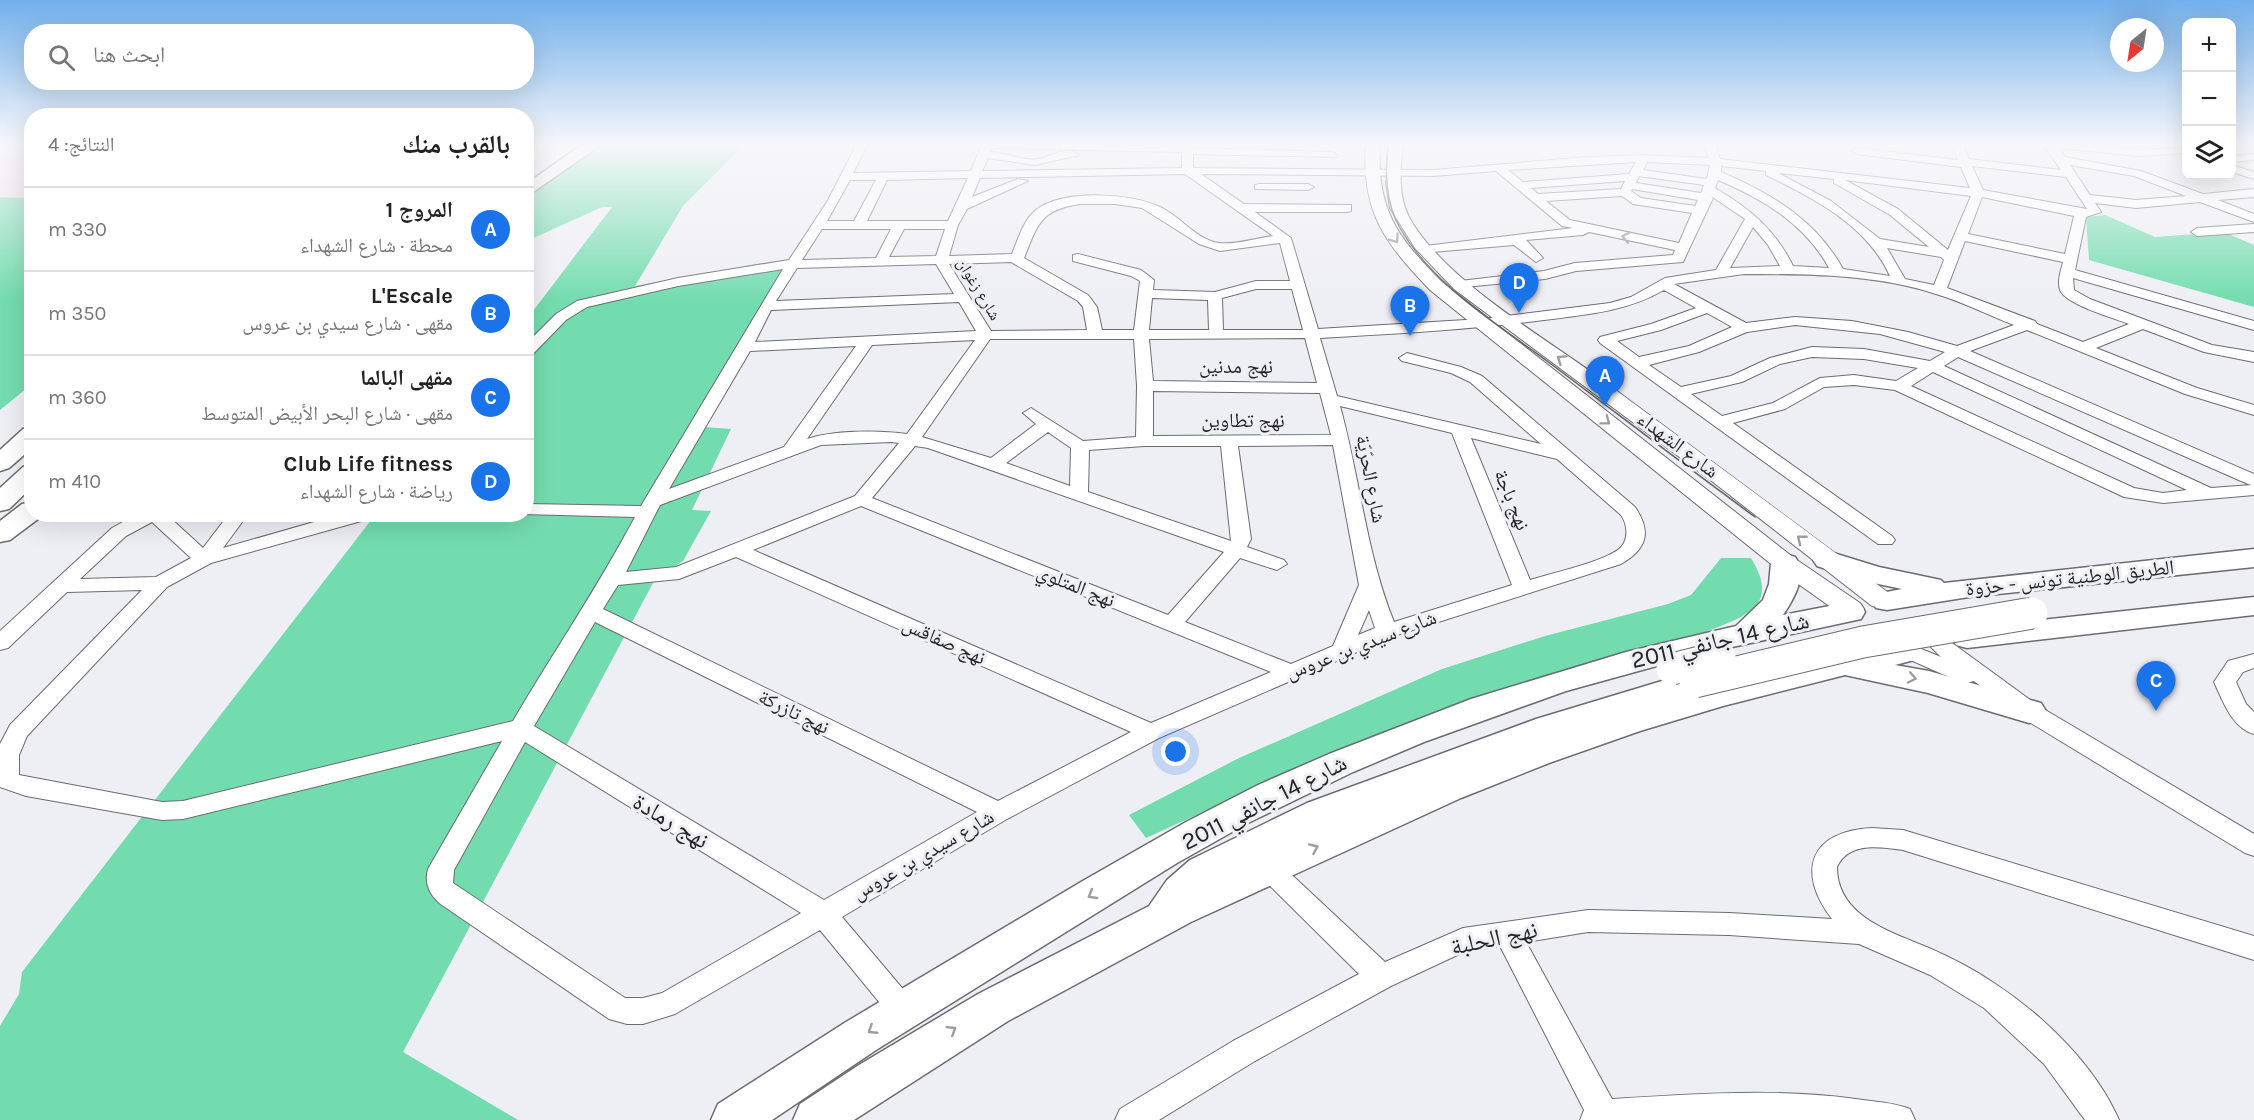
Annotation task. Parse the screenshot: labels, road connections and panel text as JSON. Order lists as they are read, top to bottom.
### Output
{
  "streets": {
    "highway": ["الطريق الوطنية تونس - حزوة", "شارع 14 جانفي 2011"],
    "main road": ["شارع الشهداء"],
    "street": [
      "شارع زغوان",
      "نهج مدنين",
      "نهج تطاوين",
      "شارع الحرّيّة",
      "نهج باجة",
      "نهج المتلوي",
      "نهج صفاقس",
      "شارع سيدي بن عروس",
      "نهج تازركة",
      "نهج رمادة",
      "نهج الحلبة"
    ]
  },
  "crossings": [
    ["نهج مدنين", "شارع الحرّيّة"],
    ["نهج مدنين", "نهج باجة"],
    ["نهج مدنين", "شارع سيدي بن عروس"],
    ["نهج تطاوين", "شارع الحرّيّة"],
    ["شارع الشهداء", "الطريق الوطنية تونس - حزوة"],
    ["شارع الشهداء", "شارع 14 جانفي 2011"],
    ["شارع الحرّيّة", "شارع سيدي بن عروس"],
    ["نهج باجة", "شارع سيدي بن عروس"],
    ["الطريق الوطنية تونس - حزوة", "شارع 14 جانفي 2011"],
    ["نهج المتلوي", "شارع سيدي بن عروس"],
    ["شارع 14 جانفي 2011", "نهج رمادة"],
    ["نهج صفاقس", "شارع سيدي بن عروس"],
    ["شارع سيدي بن عروس", "نهج تازركة"],
    ["شارع سيدي بن عروس", "نهج رمادة"]
  ],
  "north": "bottom left",
  "page": {
    "map_buttons": ["+", "−"],
    "search": "ابحث هنا",
    "heading": ["بالقرب منك", "النتائج: 4"],
    "list": [
      {
        "mark": "A",
        "name": "المروج 1",
        "note": "محطة · شارع الشهداء",
        "value": "330 m"
      },
      {
        "mark": "B",
        "name": "L'Escale",
        "note": "مقهى · شارع سيدي بن عروس",
        "value": "350 m"
      },
      {
        "mark": "C",
        "name": "مقهى البالما",
        "note": "مقهى · شارع البحر الأبيض المتوسط",
        "value": "360 m"
      },
      {
        "mark": "D",
        "name": "Club Life fitness",
        "note": "رياضة · شارع الشهداء",
        "value": "410 m"
      }
    ],
    "pins": [
      "D",
      "B",
      "A",
      "C"
    ]
  }
}
